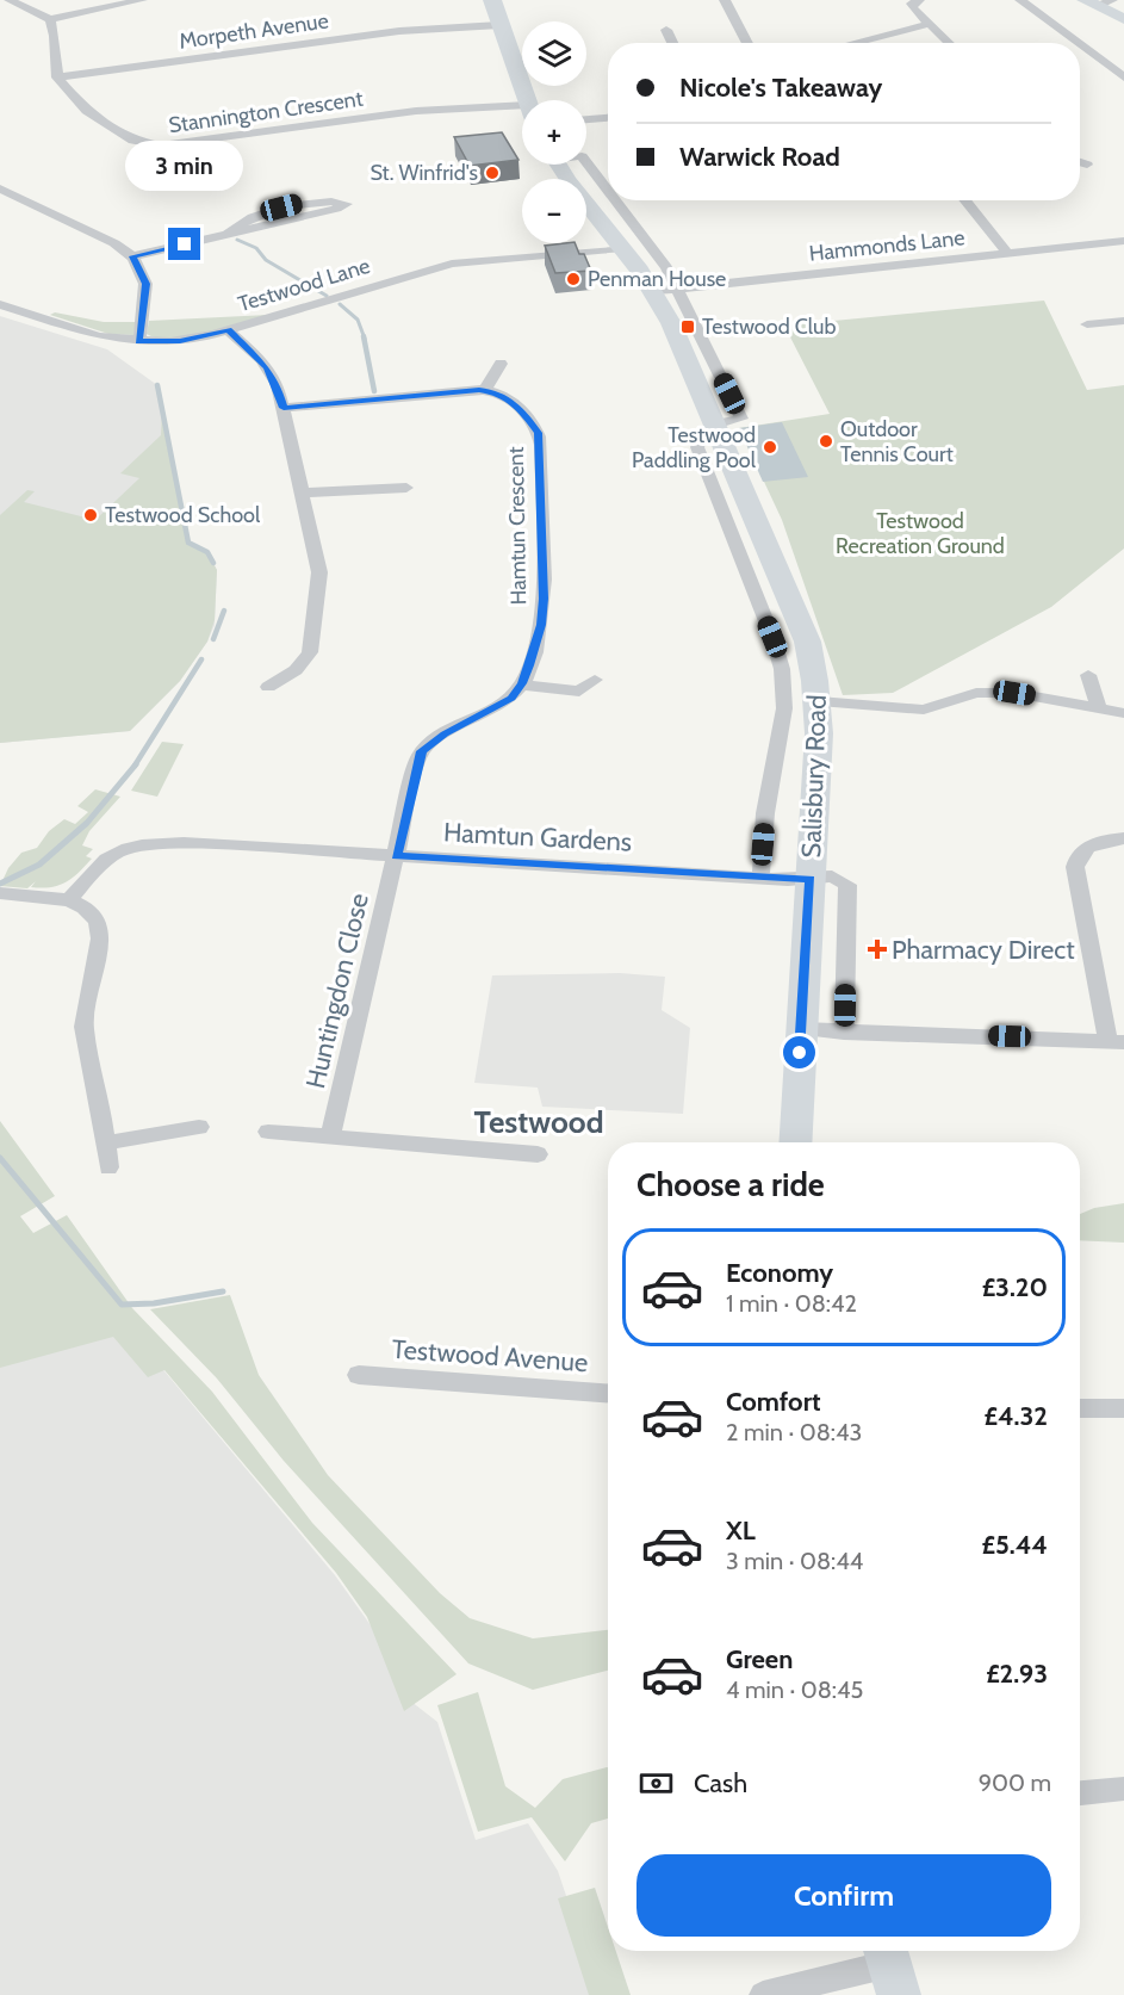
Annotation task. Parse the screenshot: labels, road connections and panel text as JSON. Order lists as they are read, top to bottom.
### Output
{
  "streets": {
    "main road": ["Salisbury Road"],
    "street": [
      "Morpeth Avenue",
      "Stannington Crescent",
      "Hammonds Lane",
      "Testwood Lane",
      "Hamtun Crescent",
      "Hamtun Gardens",
      "Huntingdon Close",
      "Testwood Avenue"
    ]
  },
  "crossings": [
    ["Morpeth Avenue", "Stannington Crescent"],
    ["Hammonds Lane", "Salisbury Road"],
    ["Testwood Lane", "Salisbury Road"],
    ["Hamtun Crescent", "Hamtun Gardens"],
    ["Hamtun Crescent", "Huntingdon Close"],
    ["Salisbury Road", "Hamtun Gardens"],
    ["Hamtun Gardens", "Huntingdon Close"]
  ],
  "districts": ["Testwood"],
  "parks": ["Testwood Recreation Ground"],
  "places": {
    "other": [
      "St. Winfrid's",
      "Penman House",
      "Outdoor Tennis Court",
      "Testwood Paddling Pool",
      "Testwood School"
    ],
    "transit": ["Testwood Club"],
    "health": ["Pharmacy Direct"]
  },
  "page": {
    "map_buttons": ["+", "−"],
    "banner": ["Nicole's Takeaway", "Warwick Road"],
    "bubble": "3 min",
    "heading": "Choose a ride",
    "list": [
      {
        "name": "Economy",
        "note": "1 min · 08:42",
        "value": "£3.20"
      },
      {
        "name": "Comfort",
        "note": "2 min · 08:43",
        "value": "£4.32"
      },
      {
        "name": "XL",
        "note": "3 min · 08:44",
        "value": "£5.44"
      },
      {
        "name": "Green",
        "note": "4 min · 08:45",
        "value": "£2.93"
      }
    ],
    "pay": ["Cash", "900 m"],
    "buttons": "Confirm"
  }
}
